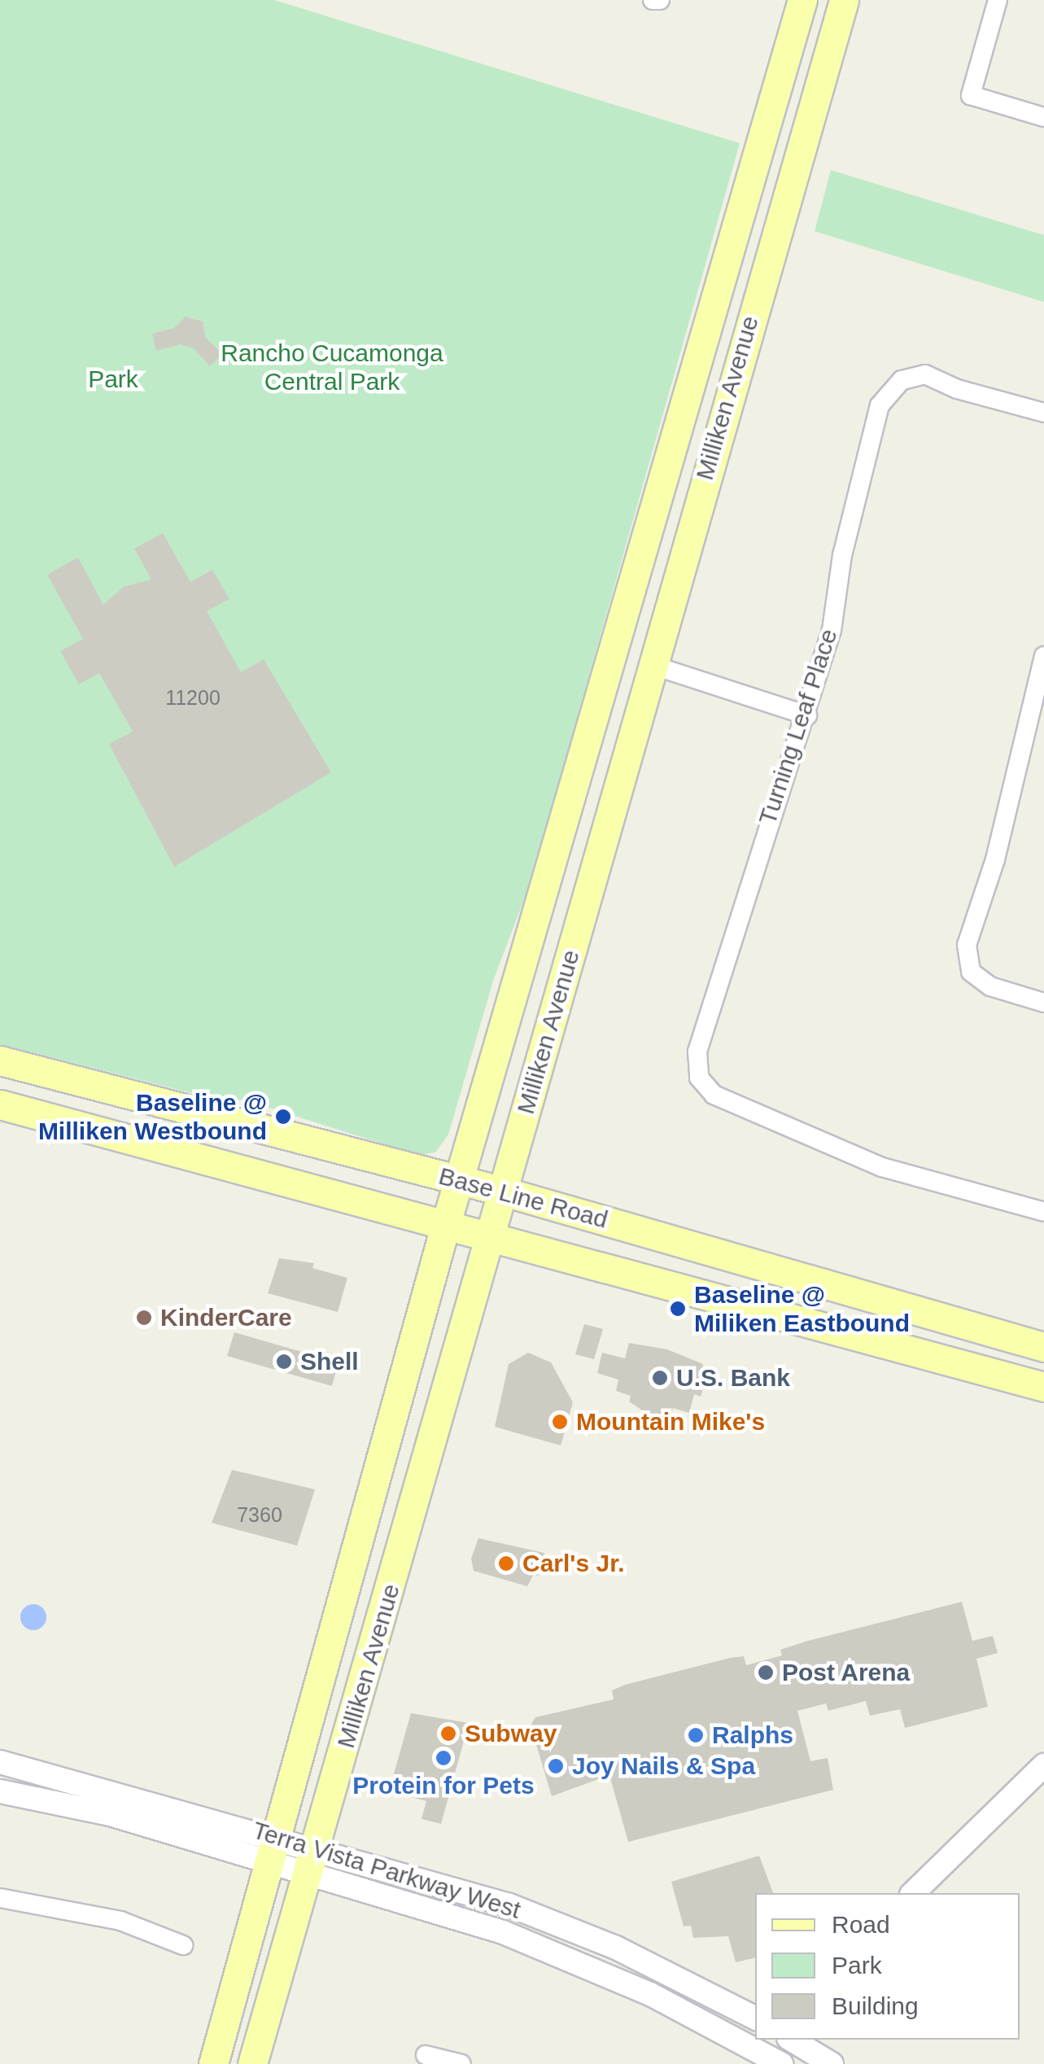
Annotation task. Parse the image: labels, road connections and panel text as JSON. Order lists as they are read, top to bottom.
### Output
{
  "streets": {
    "main road": ["Milliken Avenue", "Base Line Road"],
    "street": ["Turning Leaf Place", "Terra Vista Parkway West"]
  },
  "crossings": [
    ["Milliken Avenue", "Base Line Road"],
    ["Milliken Avenue", "Terra Vista Parkway West"]
  ],
  "parks": ["Rancho Cucamonga Central Park", "Park"],
  "places": [
    "Baseline @ Milliken Westbound",
    "Baseline @ Miliken Eastbound",
    "KinderCare",
    "Shell",
    "U.S. Bank",
    "Mountain Mike's",
    "Carl's Jr.",
    "Post Arena",
    "Subway",
    "Ralphs",
    "Protein for Pets",
    "Joy Nails & Spa"
  ],
  "house_numbers": ["11200", "7360"],
  "legend": ["Road", "Park", "Building"]
}
